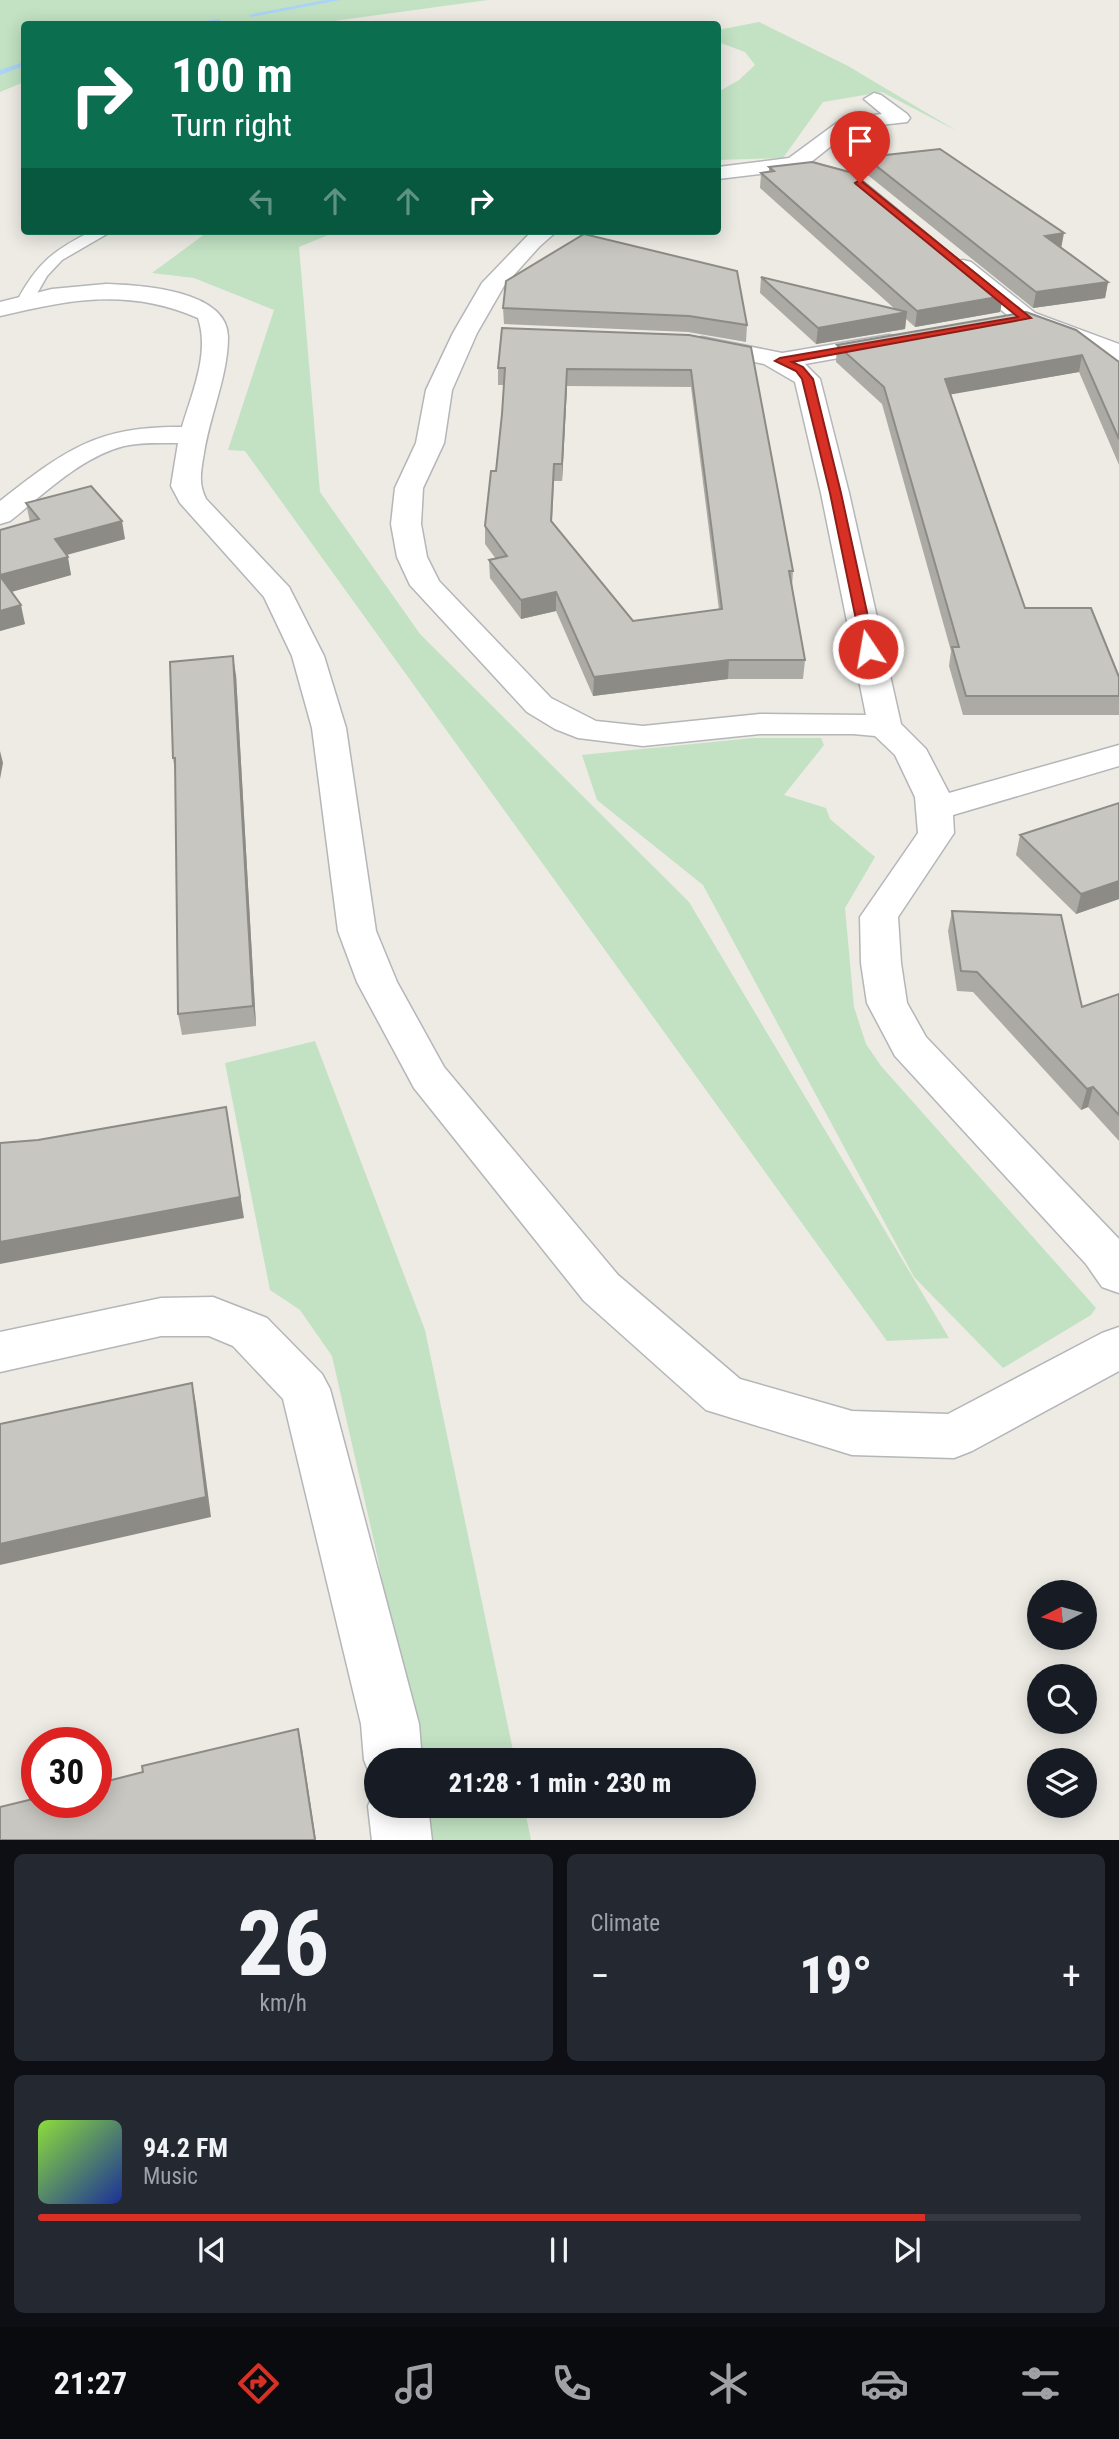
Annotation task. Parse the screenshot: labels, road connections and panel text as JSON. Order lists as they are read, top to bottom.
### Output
{
  "north": "left",
  "page": {
    "turn": ["100 m", "Turn right"],
    "limit": "30",
    "trip": "21:28 · 1 min · 230 m",
    "tile": [
      ["26", "km/h"],
      "Climate"
    ],
    "heat": ["−", "19°", "+"],
    "song": ["94.2 FM", "Music"],
    "tabs": "21:27"
  }
}
